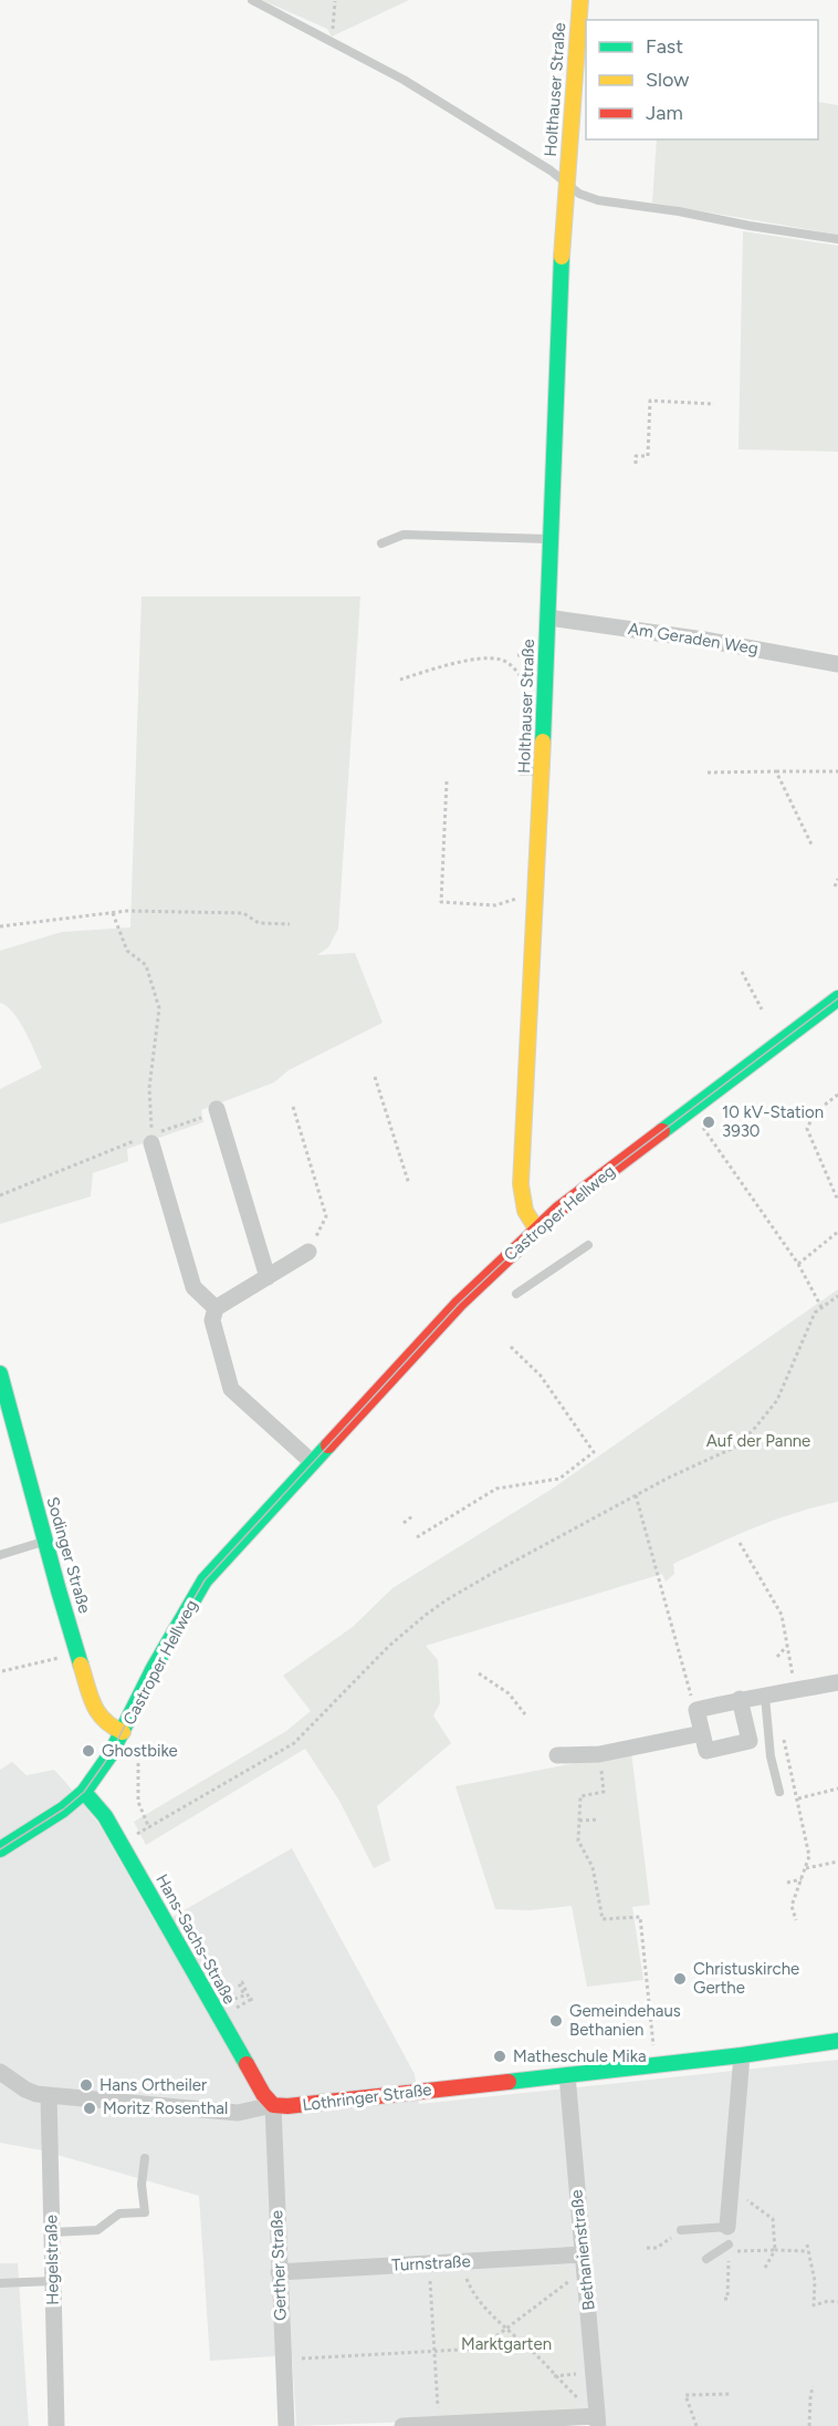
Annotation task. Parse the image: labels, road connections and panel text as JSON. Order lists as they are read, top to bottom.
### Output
{
  "streets": {
    "street": [
      "Holthauser Straße",
      "Am Geraden Weg",
      "Castroper Hellweg",
      "Sodinger Straße",
      "Hans-Sachs-Straße",
      "Lothringer Straße",
      "Bethanienstraße",
      "Hegelstraße",
      "Turnstraße",
      "Gerther Straße"
    ]
  },
  "crossings": [
    ["Holthauser Straße", "Am Geraden Weg"],
    ["Holthauser Straße", "Castroper Hellweg"],
    ["Castroper Hellweg", "Sodinger Straße"],
    ["Castroper Hellweg", "Hans-Sachs-Straße"],
    ["Hans-Sachs-Straße", "Lothringer Straße"],
    ["Hans-Sachs-Straße", "Gerther Straße"],
    ["Lothringer Straße", "Bethanienstraße"],
    ["Lothringer Straße", "Hegelstraße"],
    ["Lothringer Straße", "Gerther Straße"],
    ["Bethanienstraße", "Turnstraße"],
    ["Turnstraße", "Gerther Straße"]
  ],
  "parks": ["Auf der Panne", "Marktgarten"],
  "places": [
    "10 kV-Station 3930",
    "Ghostbike",
    "Christuskirche Gerthe",
    "Gemeindehaus Bethanien",
    "Matheschule Mika",
    "Hans Ortheiler",
    "Moritz Rosenthal"
  ],
  "legend": ["Fast", "Slow", "Jam"]
}
